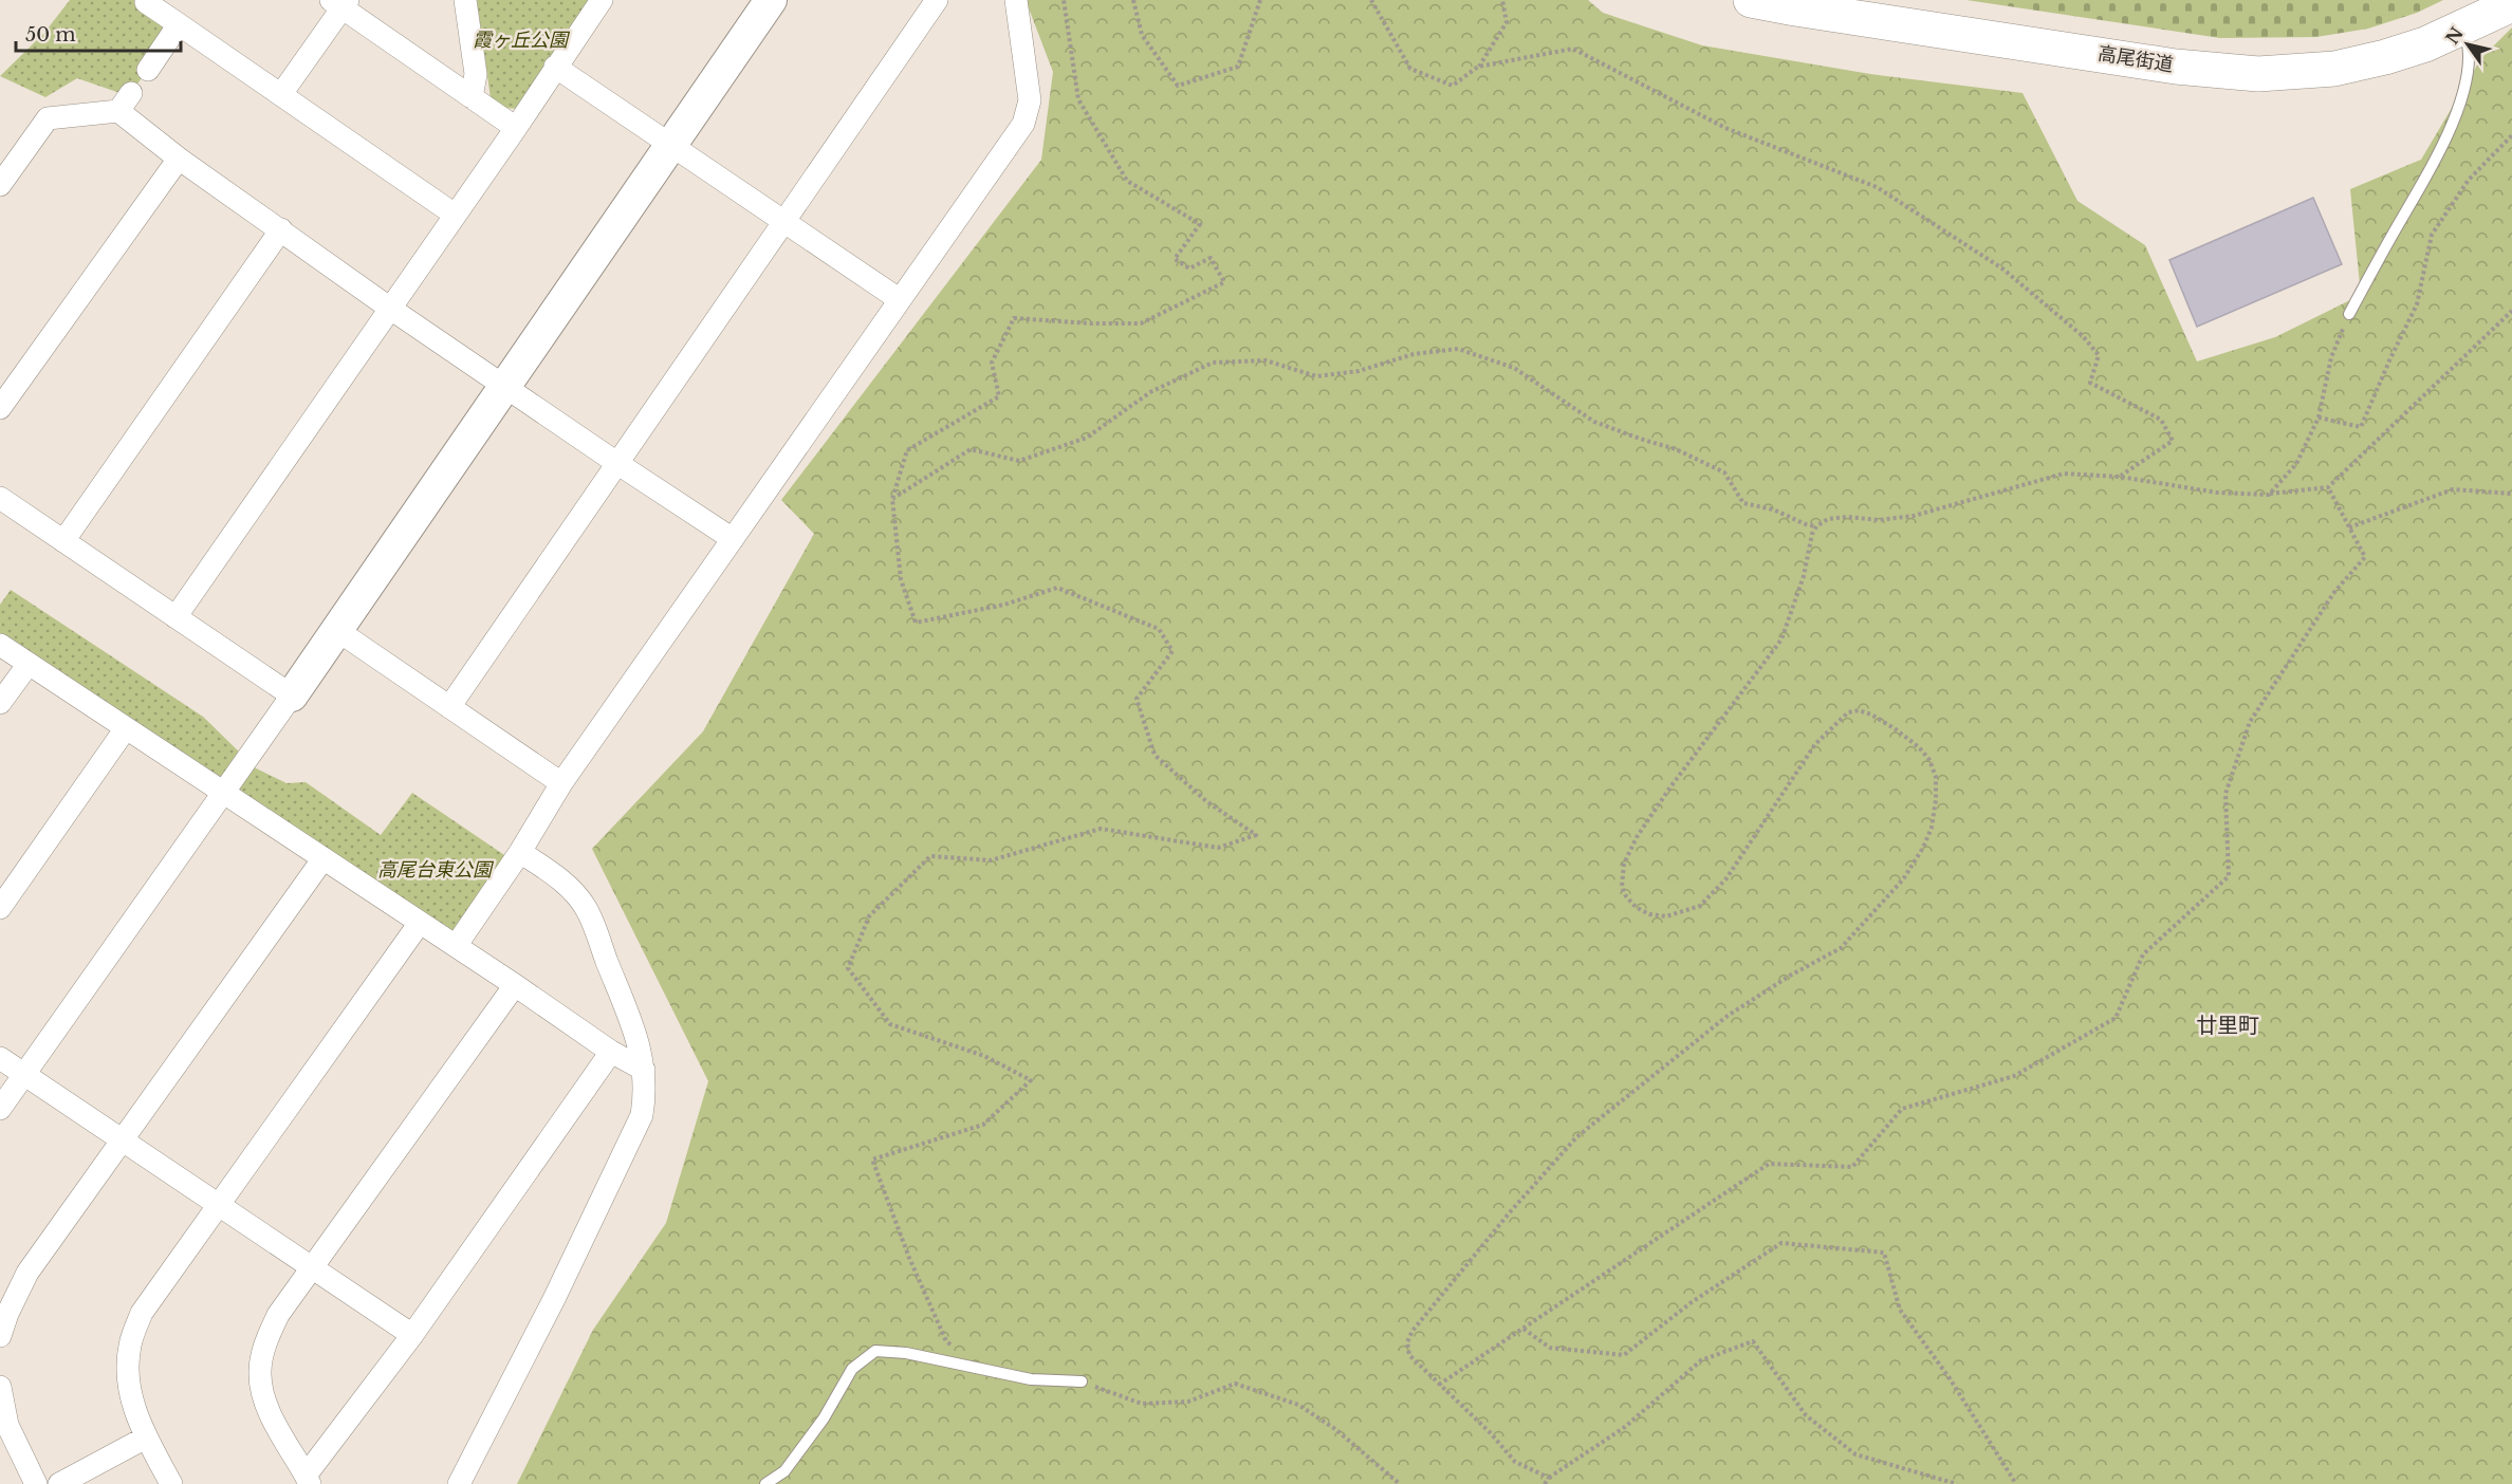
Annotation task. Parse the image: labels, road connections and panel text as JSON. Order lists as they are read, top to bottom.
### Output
{
  "streets": {
    "main road": ["高尾街道"]
  },
  "districts": ["廿里町"],
  "parks": ["霞ヶ丘公園", "高尾台東公園"],
  "scale_bar": "50 m",
  "north": "top left"
}
